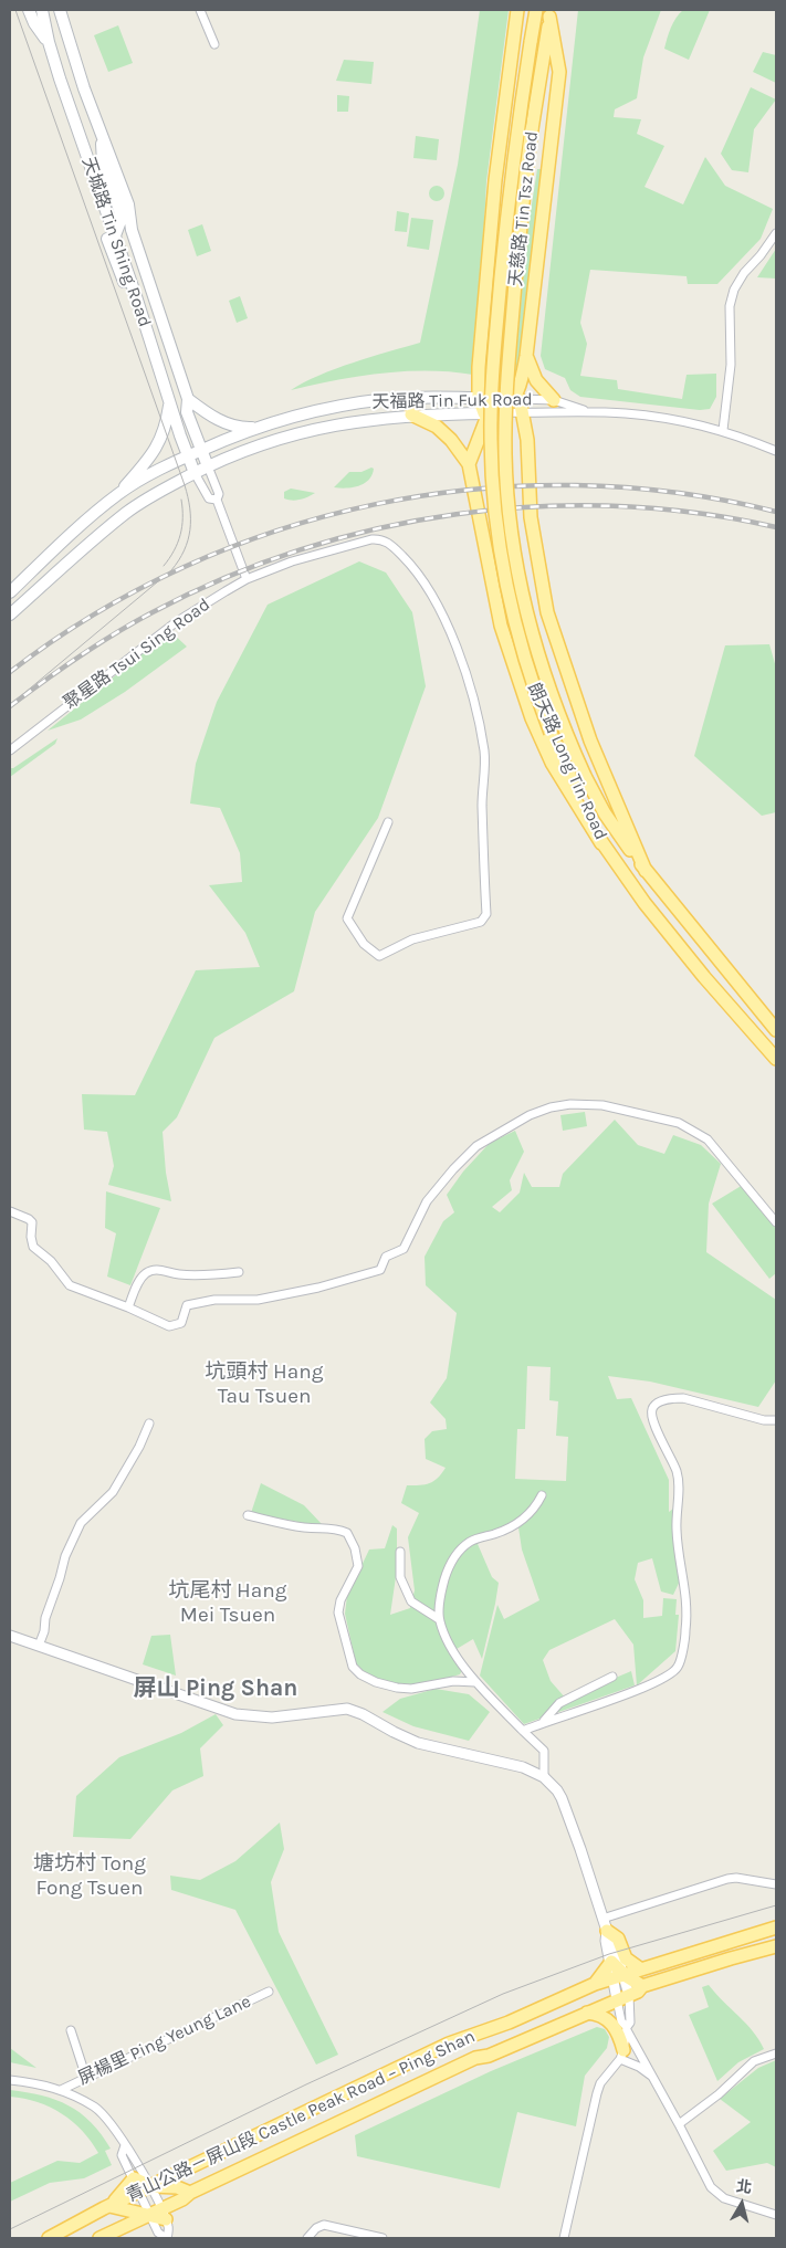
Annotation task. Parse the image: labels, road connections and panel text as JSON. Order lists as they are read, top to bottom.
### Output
{
  "streets": {
    "main road": [
      "天慈路 Tin Tsz Road",
      "天城路 Tin Shing Road",
      "天福路 Tin Fuk Road",
      "朗天路 Long Tin Road",
      "青山公路－屏山段 Castle Peak Road – Ping Shan"
    ],
    "street": ["聚星路 Tsui Sing Road", "屏楊里 Ping Yeung Lane"]
  },
  "crossings": [
    ["天慈路 Tin Tsz Road", "天福路 Tin Fuk Road"],
    ["天慈路 Tin Tsz Road", "朗天路 Long Tin Road"],
    ["天城路 Tin Shing Road", "天福路 Tin Fuk Road"],
    ["天福路 Tin Fuk Road", "朗天路 Long Tin Road"]
  ],
  "districts": [
    "坑頭村 Hang Tau Tsuen",
    "坑尾村 Hang Mei Tsuen",
    "屏山 Ping Shan",
    "塘坊村 Tong Fong Tsuen"
  ],
  "north": "top"
}
